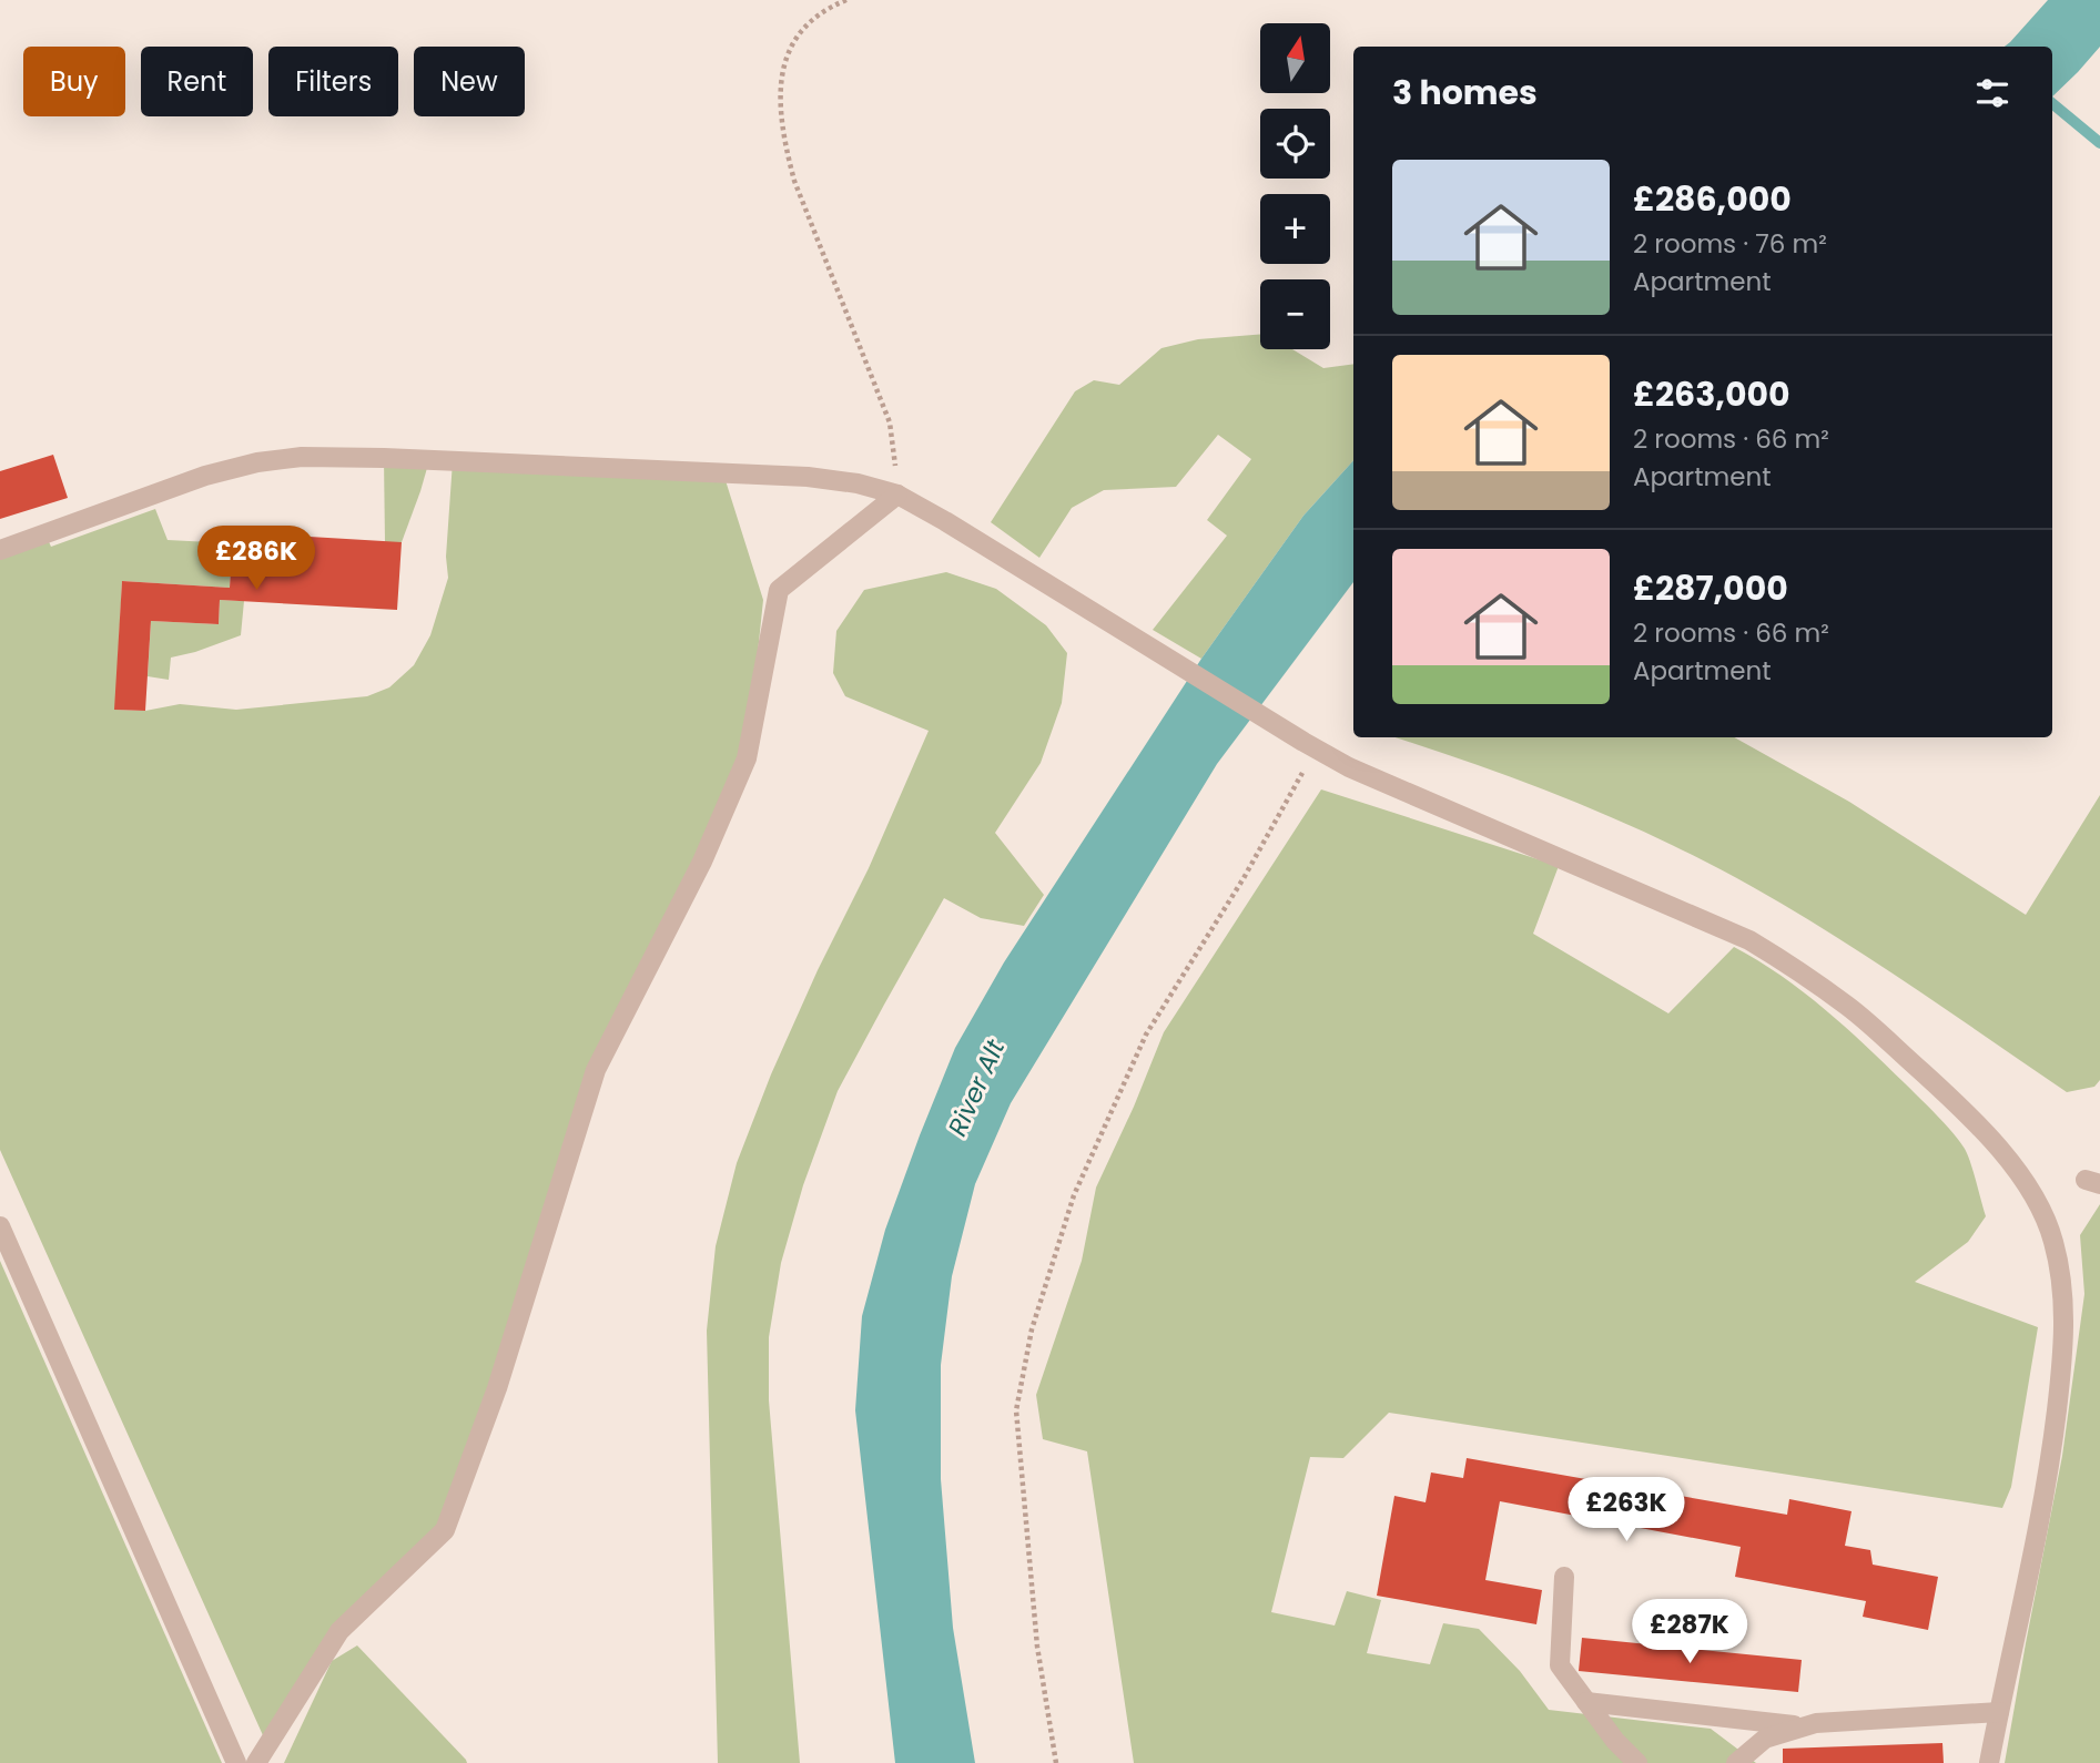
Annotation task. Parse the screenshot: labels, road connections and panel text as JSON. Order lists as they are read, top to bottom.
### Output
{
  "water": ["River Alt"],
  "north": "top",
  "page": {
    "map_buttons": ["+", "−"],
    "chip": [
      "Buy",
      "Rent",
      "Filters",
      "New"
    ],
    "heading": "3 homes",
    "list": [
      {
        "name": "£286,000",
        "note": "2 rooms · 76 m² · Apartment"
      },
      {
        "name": "£263,000",
        "note": "2 rooms · 66 m² · Apartment"
      },
      {
        "name": "£287,000",
        "note": "2 rooms · 66 m² · Apartment"
      }
    ],
    "price": ["£286K", "£263K", "£287K"]
  }
}
